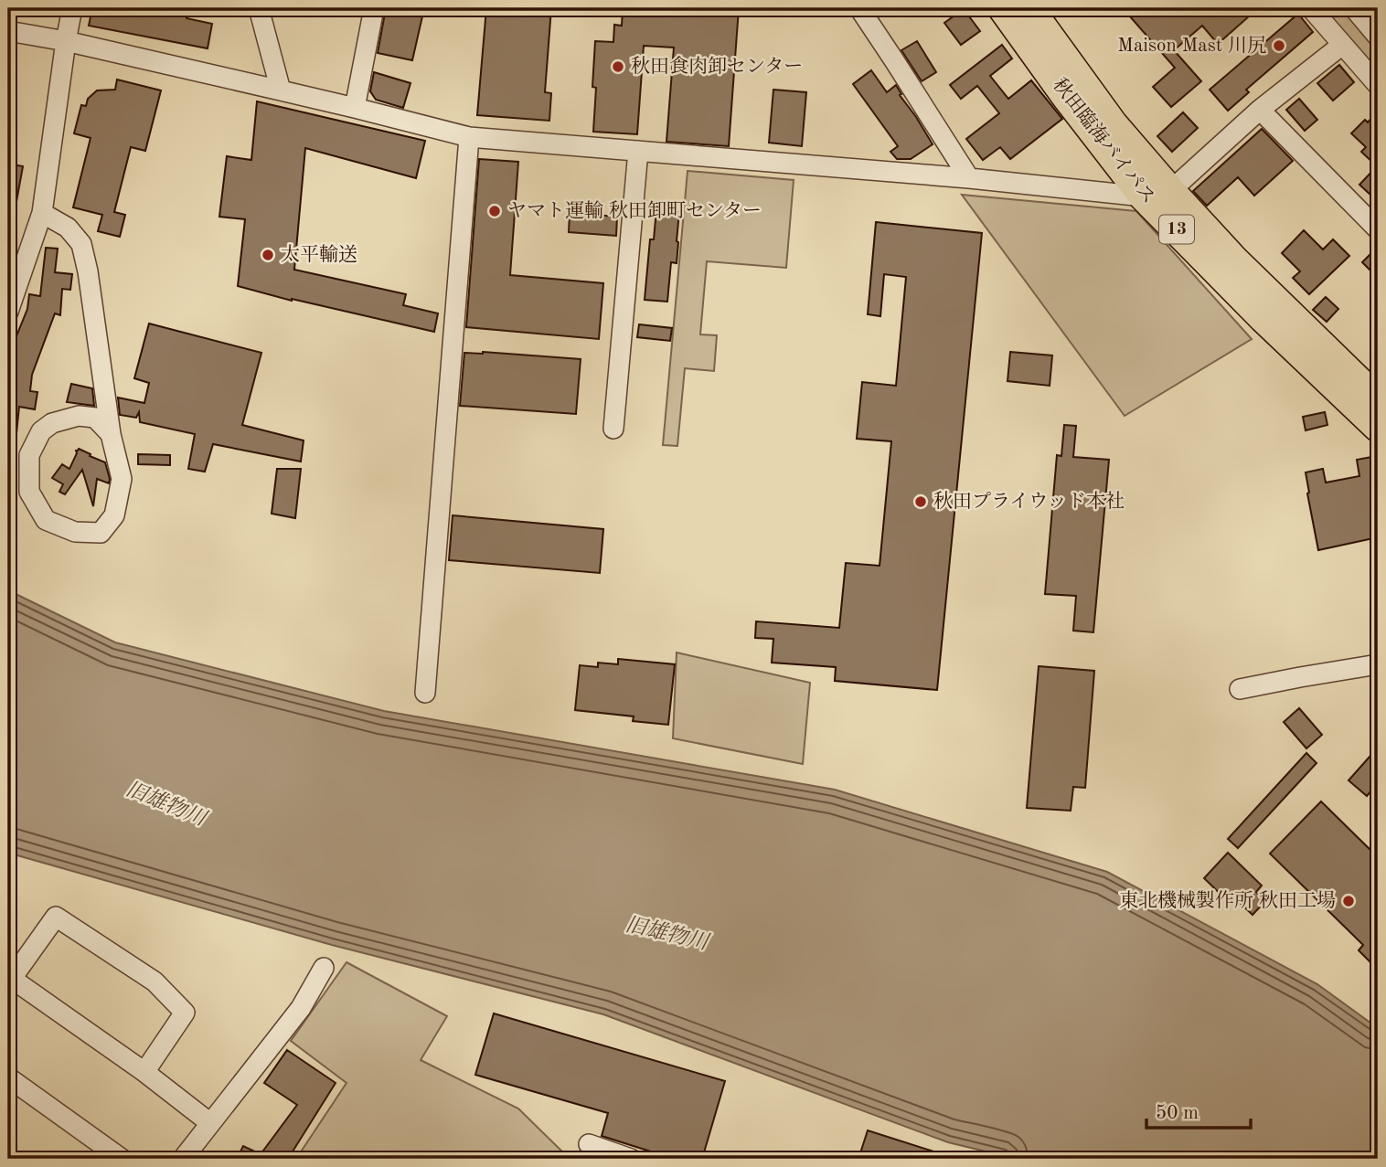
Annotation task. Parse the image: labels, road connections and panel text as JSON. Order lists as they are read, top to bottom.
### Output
{
  "streets": {
    "highway": ["秋田臨海バイパス", "13"]
  },
  "water": ["旧雄物川"],
  "places": [
    "Maison Mast 川尻",
    "秋田食肉卸センター",
    "ヤマト運輸 秋田卸町センター",
    "太平輸送",
    "秋田プライウッド本社",
    "東北機械製作所 秋田工場"
  ],
  "scale_bar": "50 m"
}
